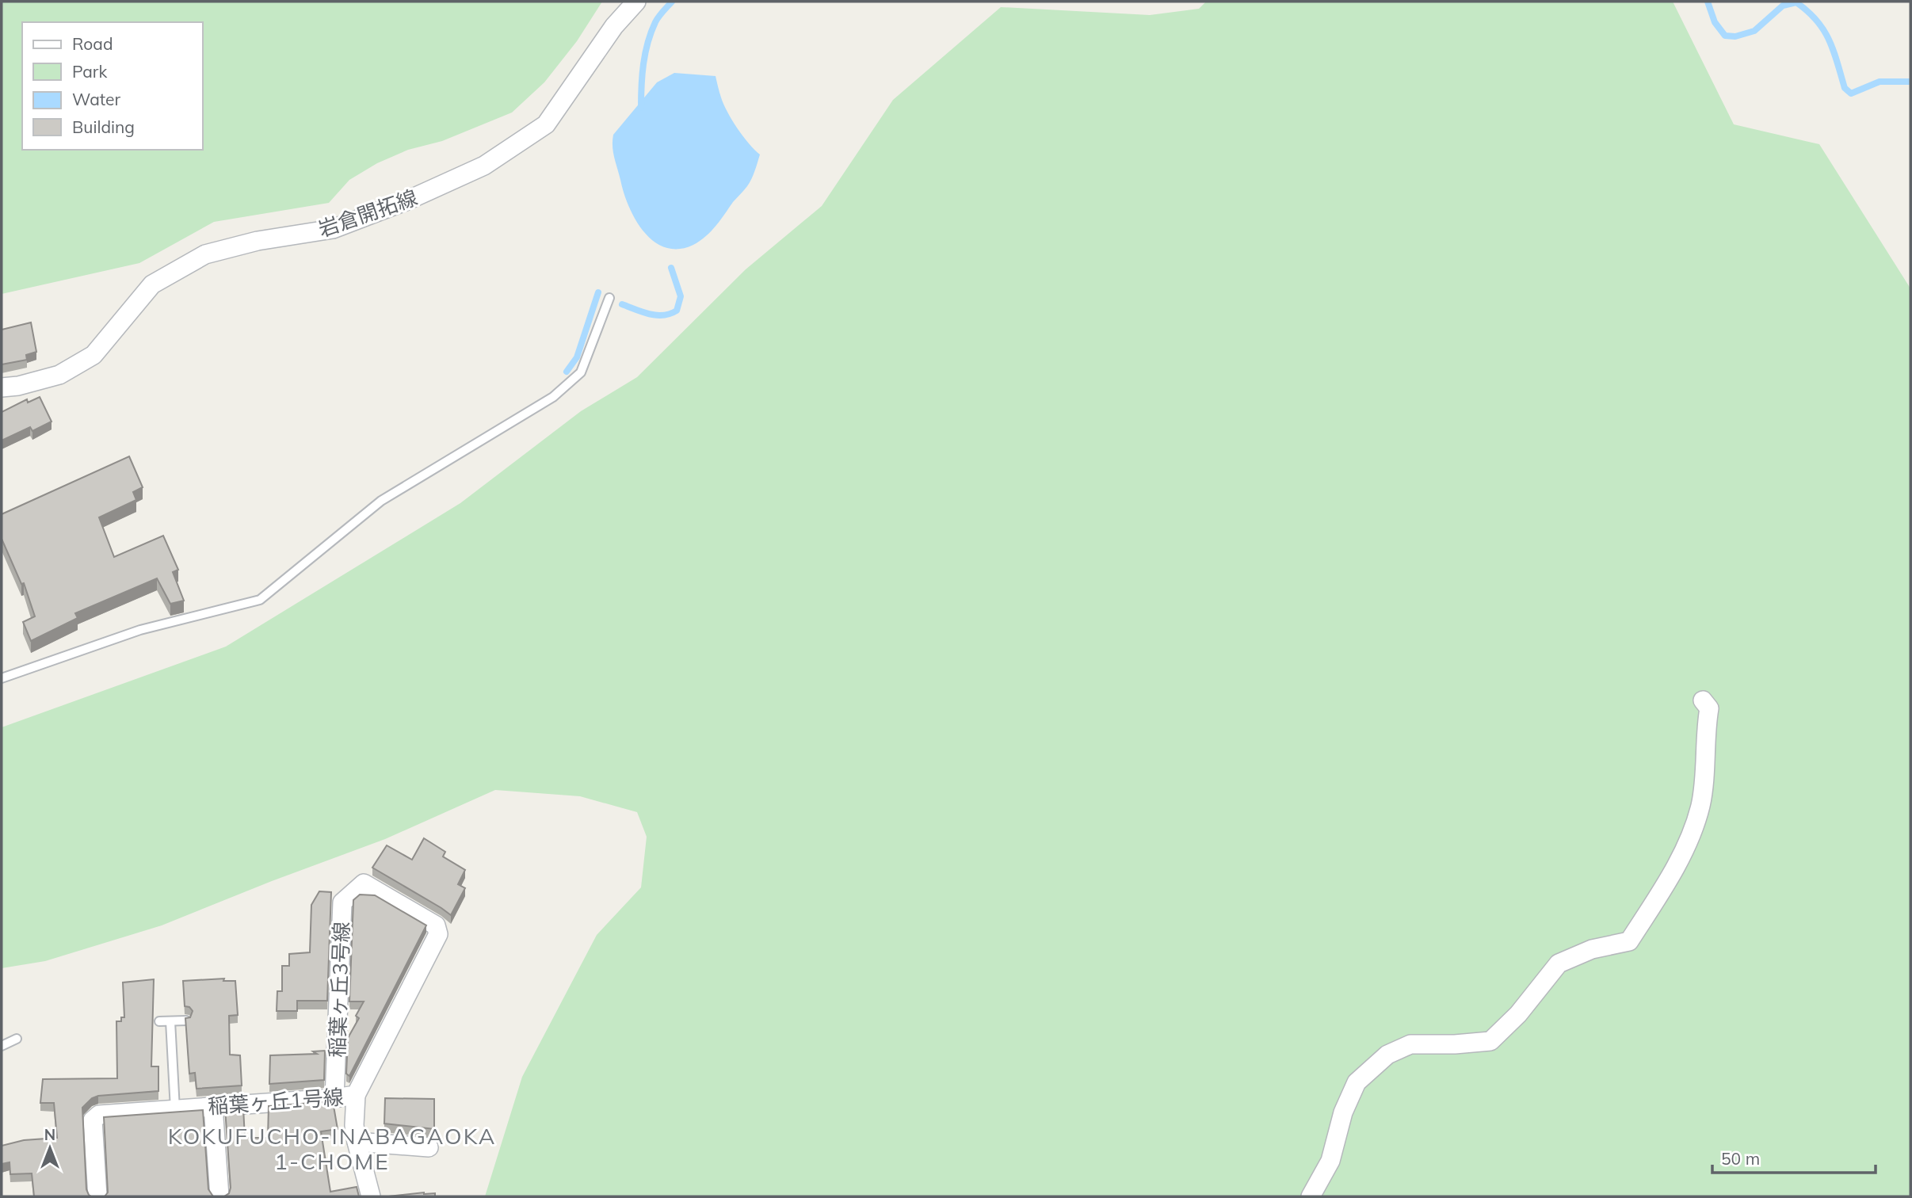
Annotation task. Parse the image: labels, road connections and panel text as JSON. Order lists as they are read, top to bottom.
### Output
{
  "streets": {
    "street": ["岩倉開拓線", "稲葉ヶ丘3号線", "稲葉ヶ丘1号線"]
  },
  "crossings": [
    ["稲葉ヶ丘3号線", "稲葉ヶ丘1号線"]
  ],
  "districts": ["KOKUFUCHO-INABAGAOKA 1-CHOME"],
  "legend": [
    "Road",
    "Park",
    "Water",
    "Building"
  ],
  "scale_bar": "50 m",
  "north": "top"
}
